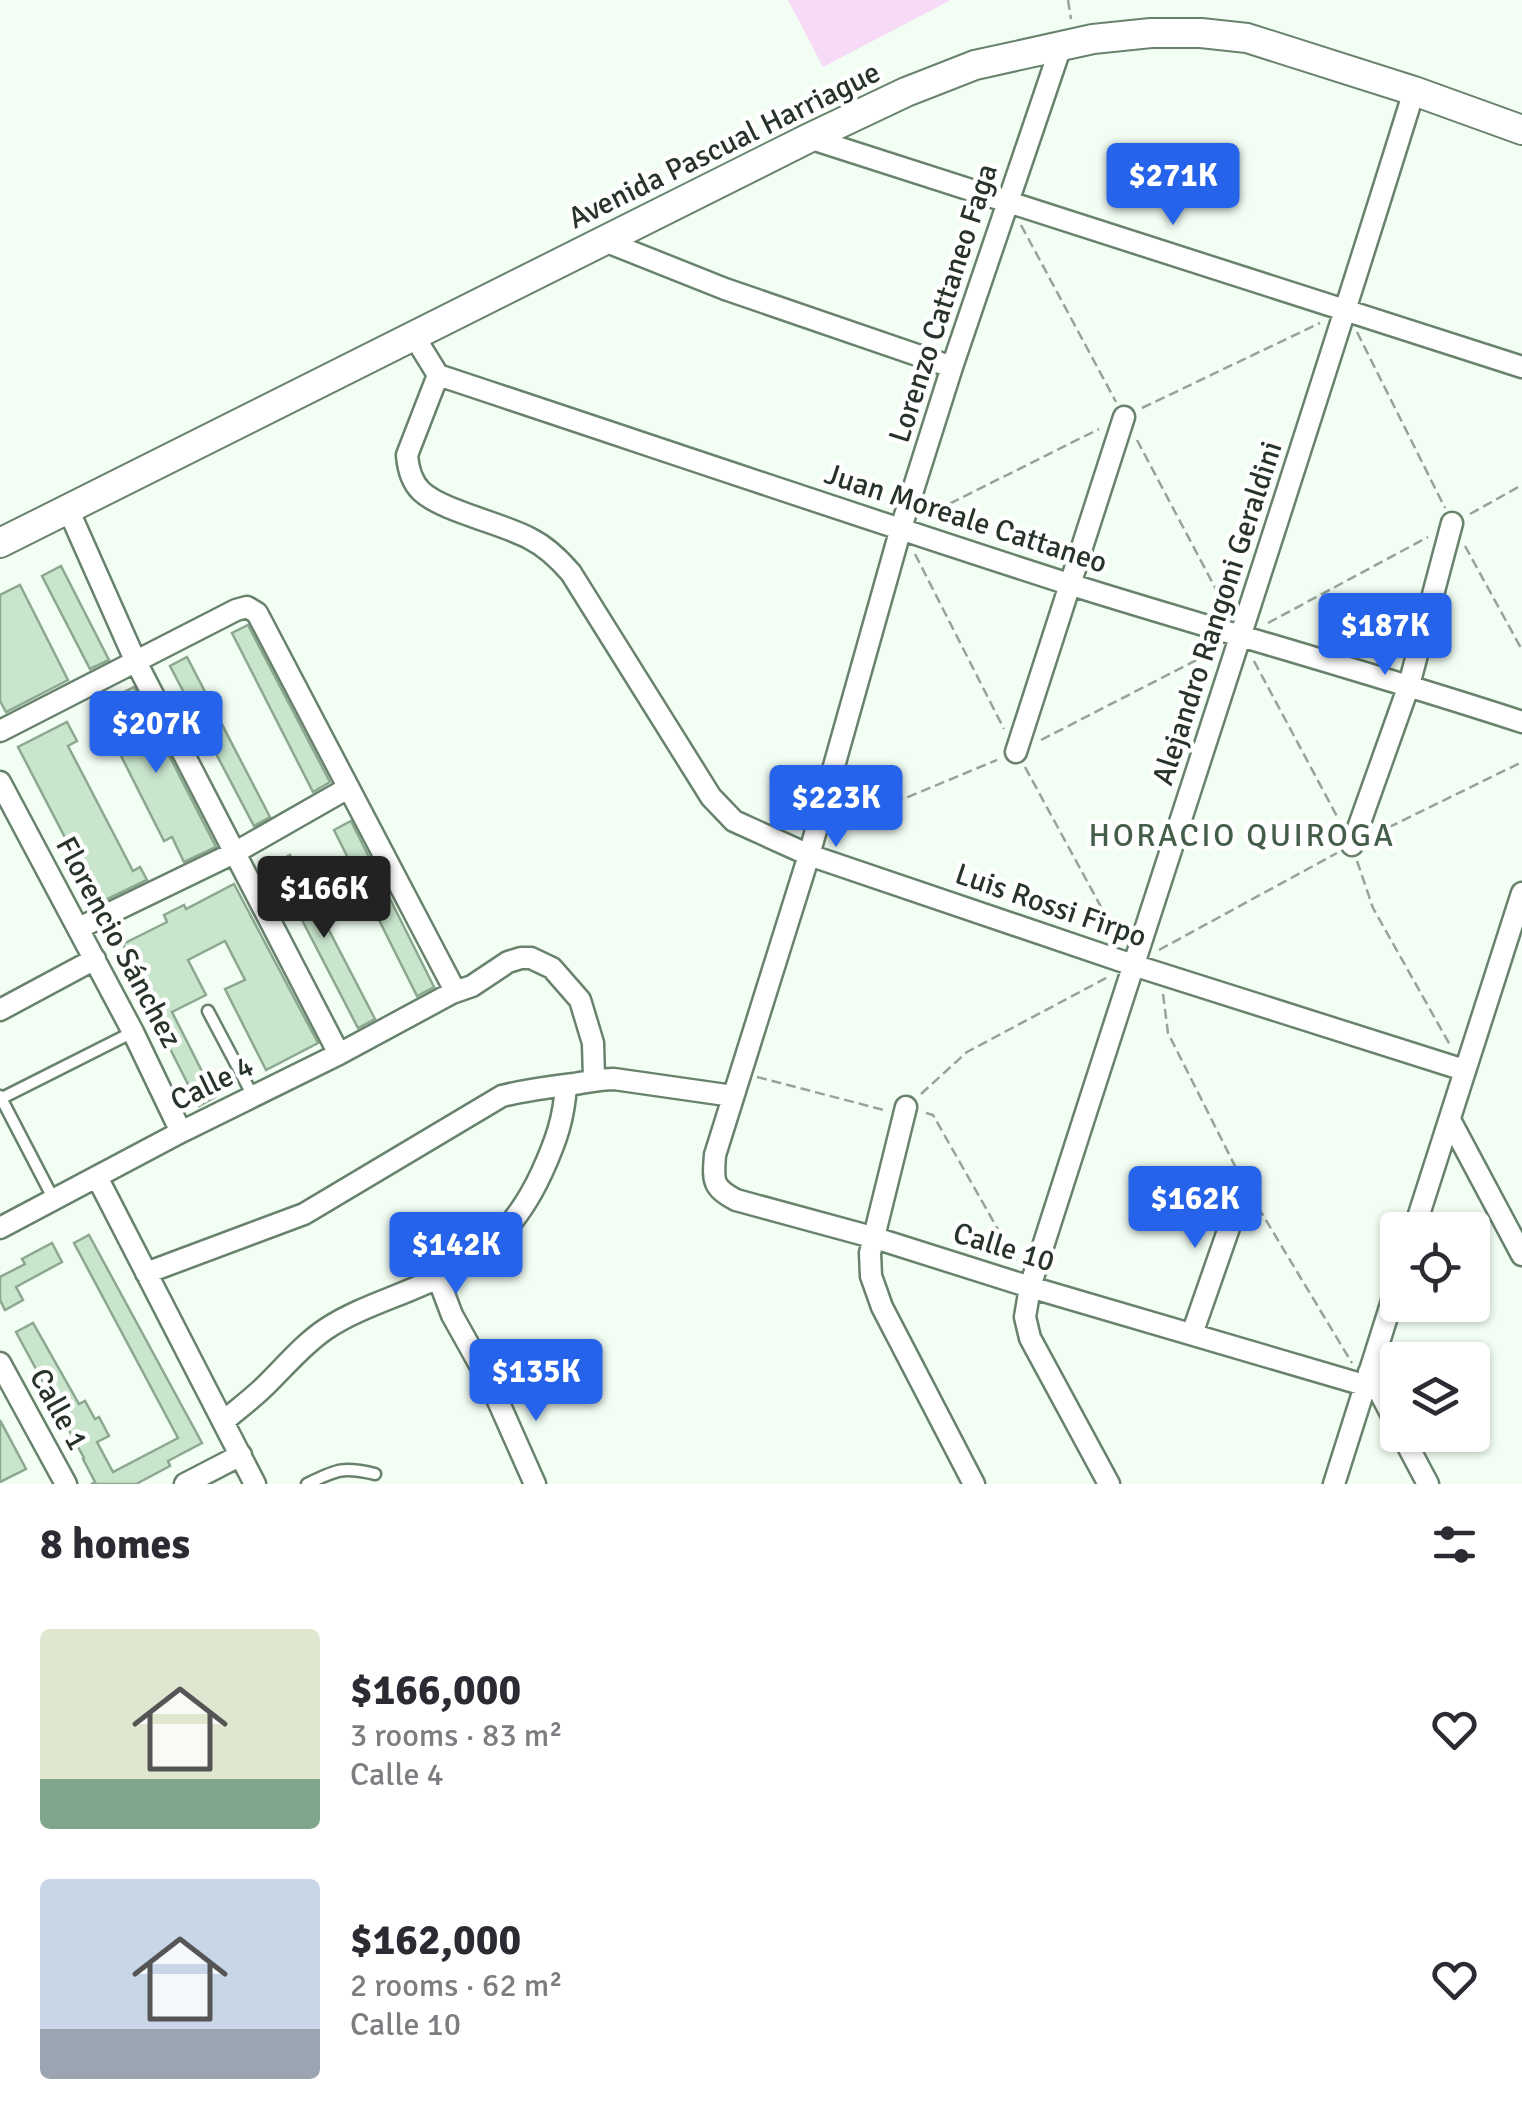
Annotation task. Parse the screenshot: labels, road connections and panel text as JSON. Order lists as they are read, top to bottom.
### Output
{
  "streets": {
    "street": [
      "Avenida Pascual Harriague",
      "Lorenzo Cattaneo Faga",
      "Juan Moreale Cattaneo",
      "Alejandro Rangoni Geraldini",
      "Luis Rossi Firpo",
      "Florencio Sánchez",
      "Calle 4",
      "Calle 10",
      "Calle 1"
    ]
  },
  "crossings": [
    ["Avenida Pascual Harriague", "Lorenzo Cattaneo Faga"],
    ["Avenida Pascual Harriague", "Alejandro Rangoni Geraldini"],
    ["Lorenzo Cattaneo Faga", "Juan Moreale Cattaneo"],
    ["Lorenzo Cattaneo Faga", "Luis Rossi Firpo"],
    ["Lorenzo Cattaneo Faga", "Calle 10"],
    ["Juan Moreale Cattaneo", "Alejandro Rangoni Geraldini"],
    ["Juan Moreale Cattaneo", "Luis Rossi Firpo"],
    ["Alejandro Rangoni Geraldini", "Luis Rossi Firpo"],
    ["Alejandro Rangoni Geraldini", "Calle 10"],
    ["Florencio Sánchez", "Calle 4"]
  ],
  "districts": ["HORACIO QUIROGA"],
  "page": {
    "price": [
      "$271K",
      "$187K",
      "$207K",
      "$223K",
      "$166K",
      "$162K",
      "$142K",
      "$135K"
    ],
    "heading": "8 homes",
    "list": [
      {
        "name": "$166,000",
        "note": "3 rooms · 83 m² · Calle 4"
      },
      {
        "name": "$162,000",
        "note": "2 rooms · 62 m² · Calle 10"
      }
    ]
  }
}
